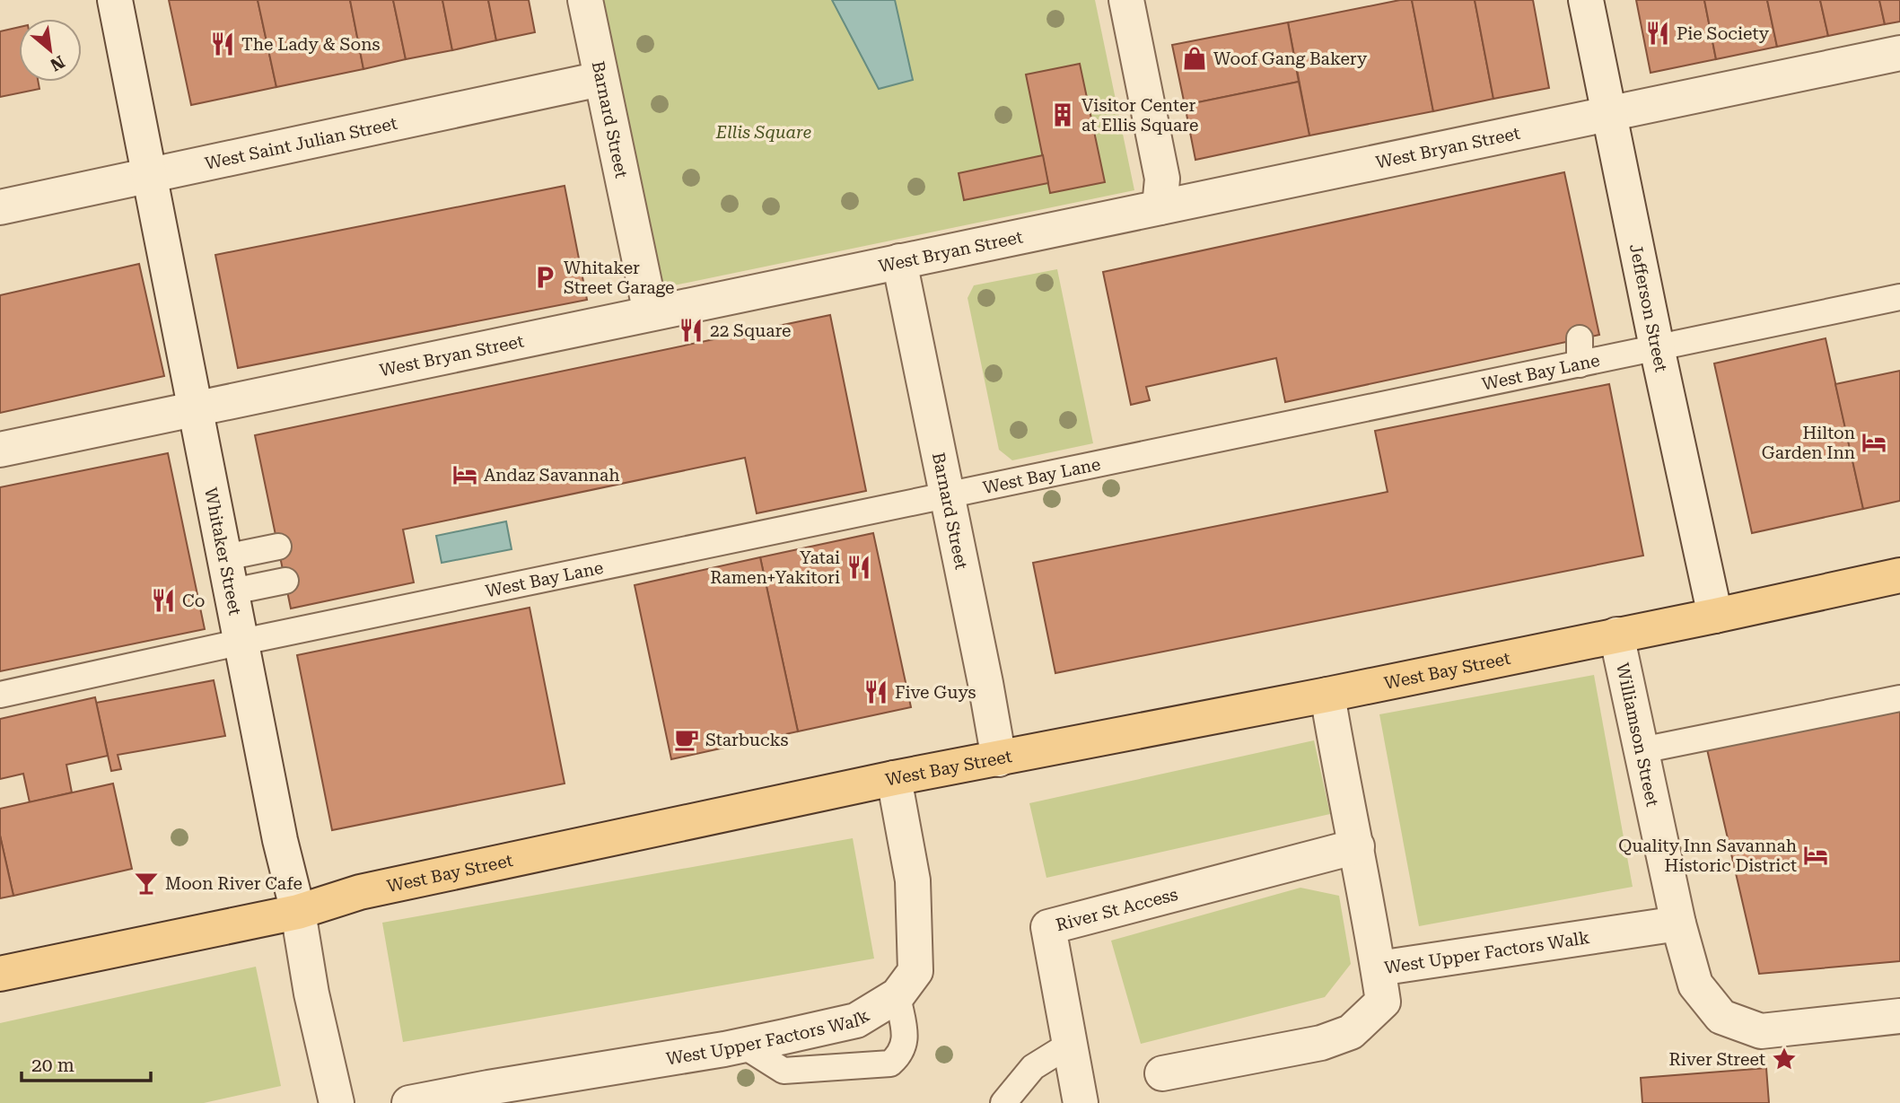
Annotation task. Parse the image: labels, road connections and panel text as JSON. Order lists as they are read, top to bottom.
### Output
{
  "streets": {
    "main road": ["West Bay Street"],
    "street": [
      "Barnard Street",
      "West Saint Julian Street",
      "West Bryan Street",
      "Jefferson Street",
      "Whitaker Street",
      "Williamson Street",
      "River St Access",
      "West Upper Factors Walk"
    ],
    "lane": ["West Bay Lane"]
  },
  "crossings": [
    ["Barnard Street", "West Saint Julian Street"],
    ["Barnard Street", "West Bryan Street"],
    ["Barnard Street", "West Bay Lane"],
    ["Barnard Street", "West Bay Street"],
    ["West Saint Julian Street", "Whitaker Street"],
    ["West Bryan Street", "Jefferson Street"],
    ["West Bryan Street", "Whitaker Street"],
    ["Jefferson Street", "West Bay Lane"],
    ["Jefferson Street", "West Bay Street"],
    ["West Bay Lane", "Whitaker Street"],
    ["Whitaker Street", "West Bay Street"],
    ["West Bay Street", "Williamson Street"],
    ["West Bay Street", "West Upper Factors Walk"],
    ["Williamson Street", "West Upper Factors Walk"]
  ],
  "parks": ["Ellis Square"],
  "places": {
    "restaurant": [
      "Pie Society",
      "The Lady & Sons",
      "22 Square",
      "Yatai Ramen+Yakitori",
      "Co",
      "Five Guys"
    ],
    "shop": ["Woof Gang Bakery"],
    "building": ["Visitor Center at Ellis Square"],
    "parking": ["Whitaker Street Garage"],
    "hotel": ["Hilton Garden Inn", "Andaz Savannah", "Quality Inn Savannah Historic District"],
    "cafe": ["Starbucks"],
    "bar": ["Moon River Cafe"],
    "place": ["River Street"]
  },
  "scale_bar": "20 m",
  "north": "bottom right"
}
